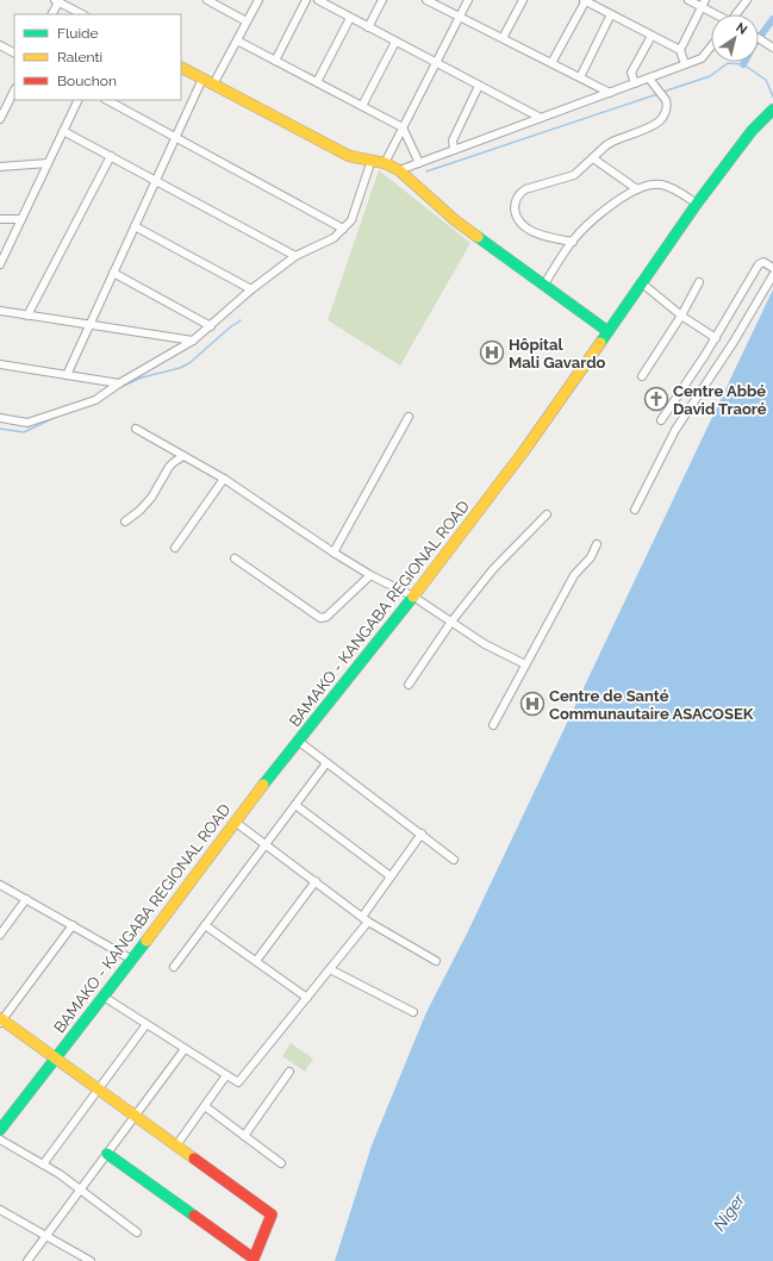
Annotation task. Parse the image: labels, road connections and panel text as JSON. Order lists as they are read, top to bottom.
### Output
{
  "streets": {
    "street": ["BAMAKO - KANGABA REGIONAL ROAD"]
  },
  "water": ["Niger"],
  "places": {
    "hospital": ["Hôpital Mali Gavardo", "Centre de Santé Communautaire ASACOSEK"],
    "church": ["Centre Abbé David Traoré"]
  },
  "legend": ["Fluide", "Ralenti", "Bouchon"],
  "north": "top right"
}
